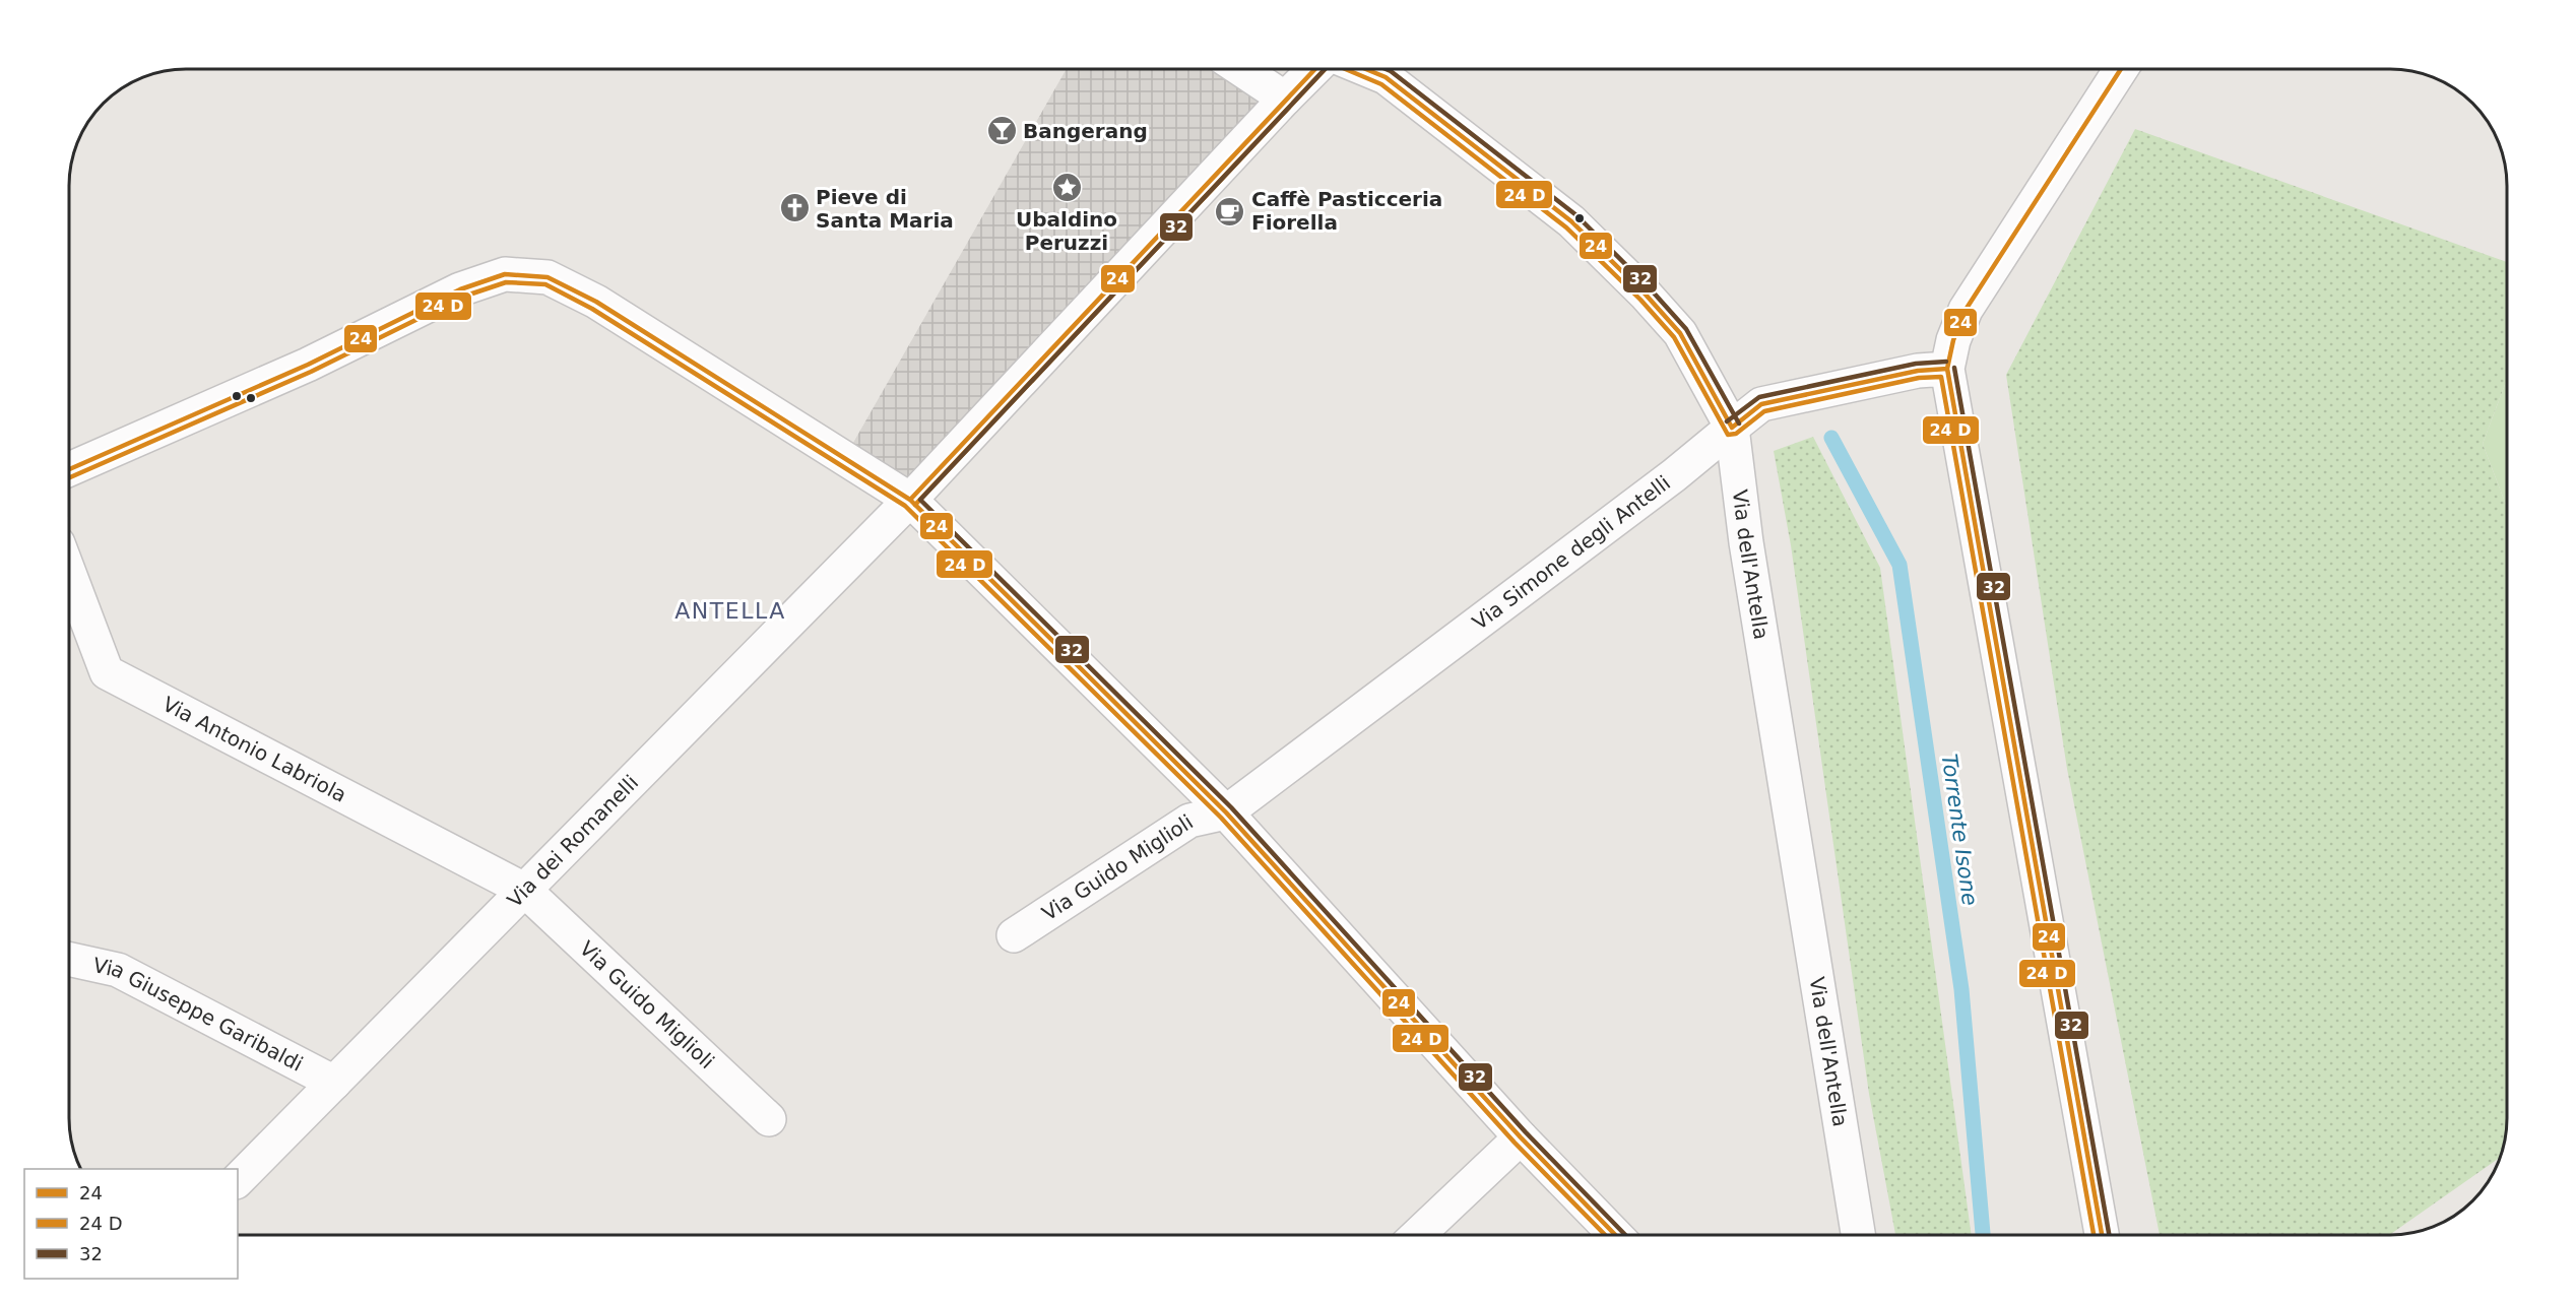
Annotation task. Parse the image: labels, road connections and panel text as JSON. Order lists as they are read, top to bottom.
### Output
{
  "streets": {
    "street": [
      "Via Simone degli Antelli",
      "Via dell'Antella",
      "Via Antonio Labriola",
      "Via dei Romanelli",
      "Via Guido Miglioli",
      "Via Giuseppe Garibaldi"
    ]
  },
  "crossings": [
    ["Via Simone degli Antelli", "Via dell'Antella"],
    ["Via Simone degli Antelli", "Via Guido Miglioli"],
    ["Via Antonio Labriola", "Via dei Romanelli"],
    ["Via Antonio Labriola", "Via Guido Miglioli"],
    ["Via dei Romanelli", "Via Guido Miglioli"],
    ["Via dei Romanelli", "Via Giuseppe Garibaldi"]
  ],
  "districts": ["ANTELLA"],
  "water": ["Torrente Isone"],
  "places": {
    "bar": ["Bangerang"],
    "place": ["Ubaldino Peruzzi"],
    "church": ["Pieve di Santa Maria"],
    "cafe": ["Caffè Pasticceria Fiorella"]
  },
  "lines": ["transit line 24", "transit line 32"],
  "legend": ["24", "24 D", "32"]
}
